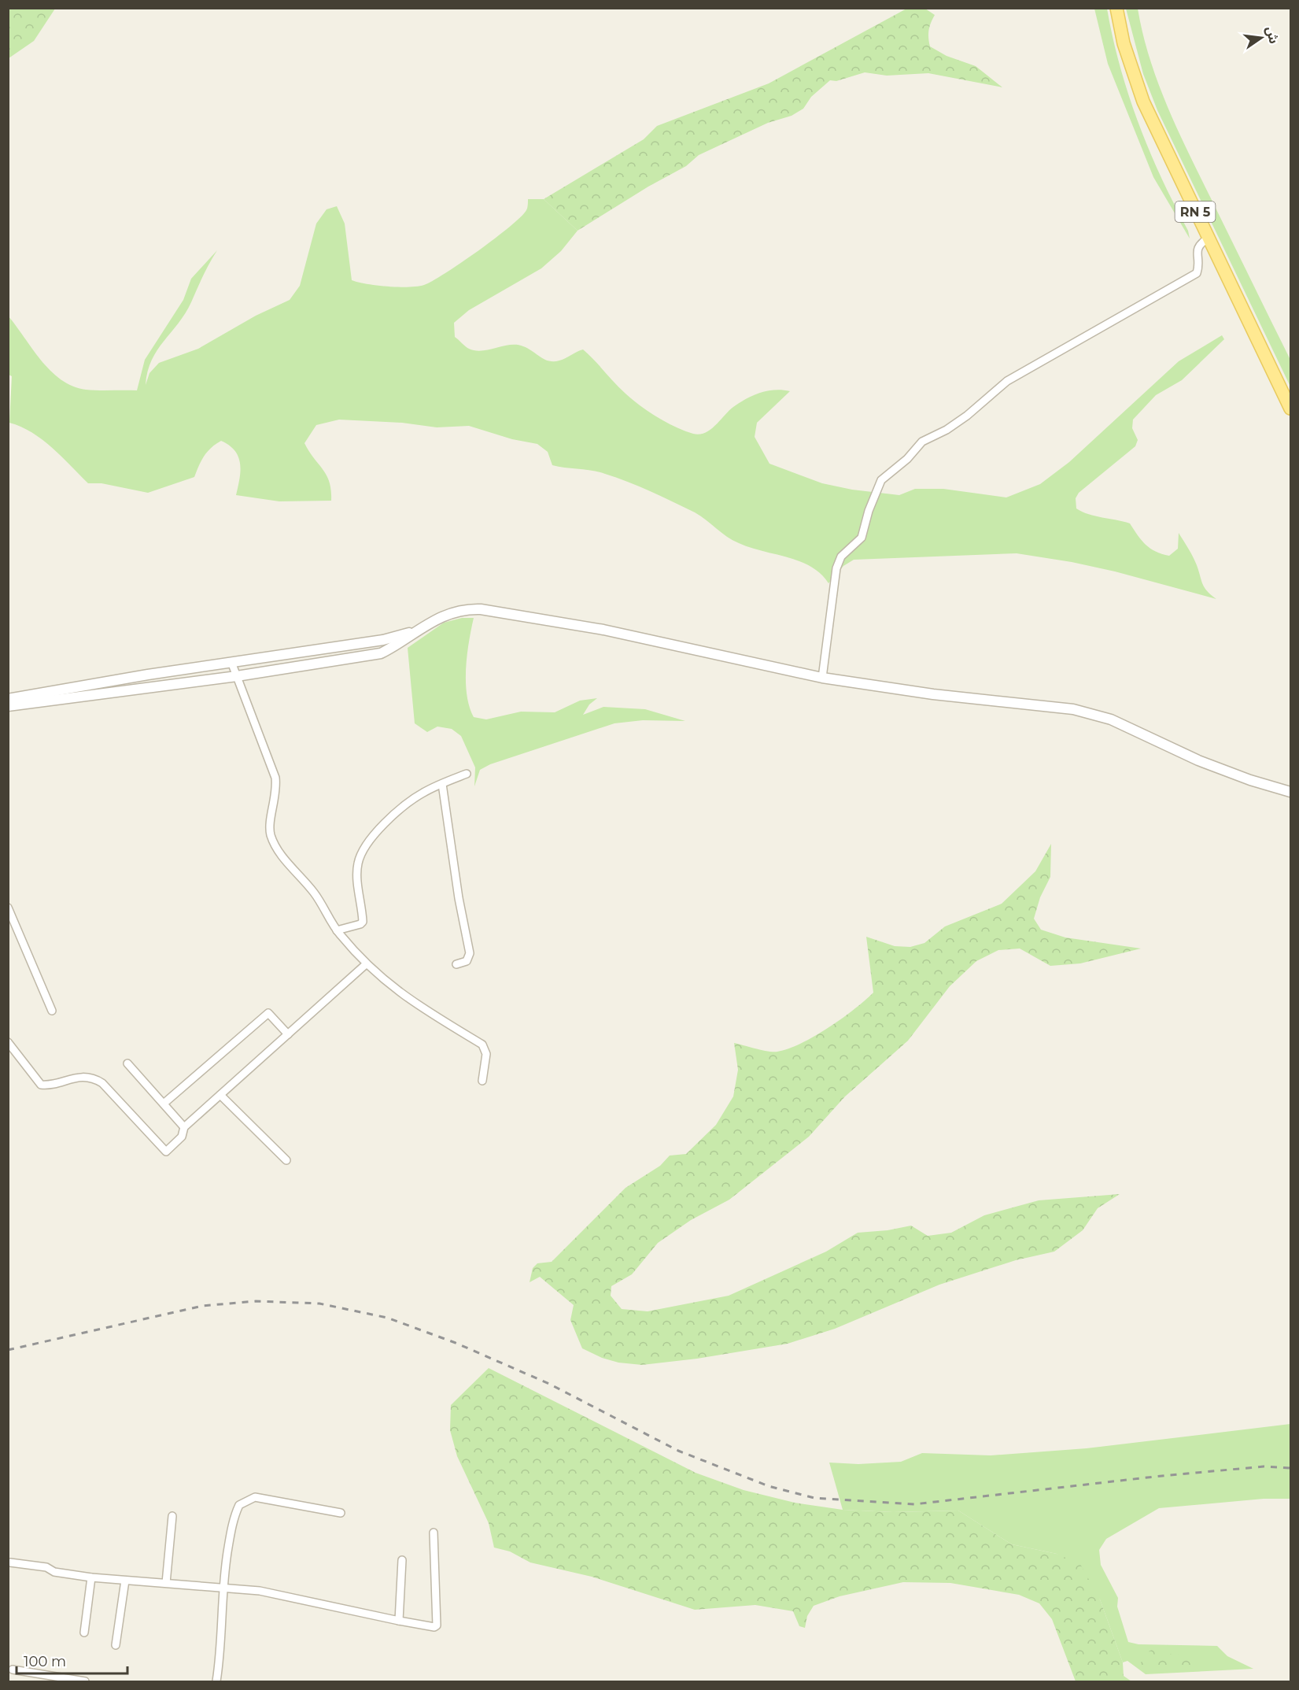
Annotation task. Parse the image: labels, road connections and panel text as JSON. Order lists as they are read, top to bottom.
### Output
{
  "streets": {
    "main road": ["RN 5"]
  },
  "scale_bar": "100 m",
  "north": "right"
}
